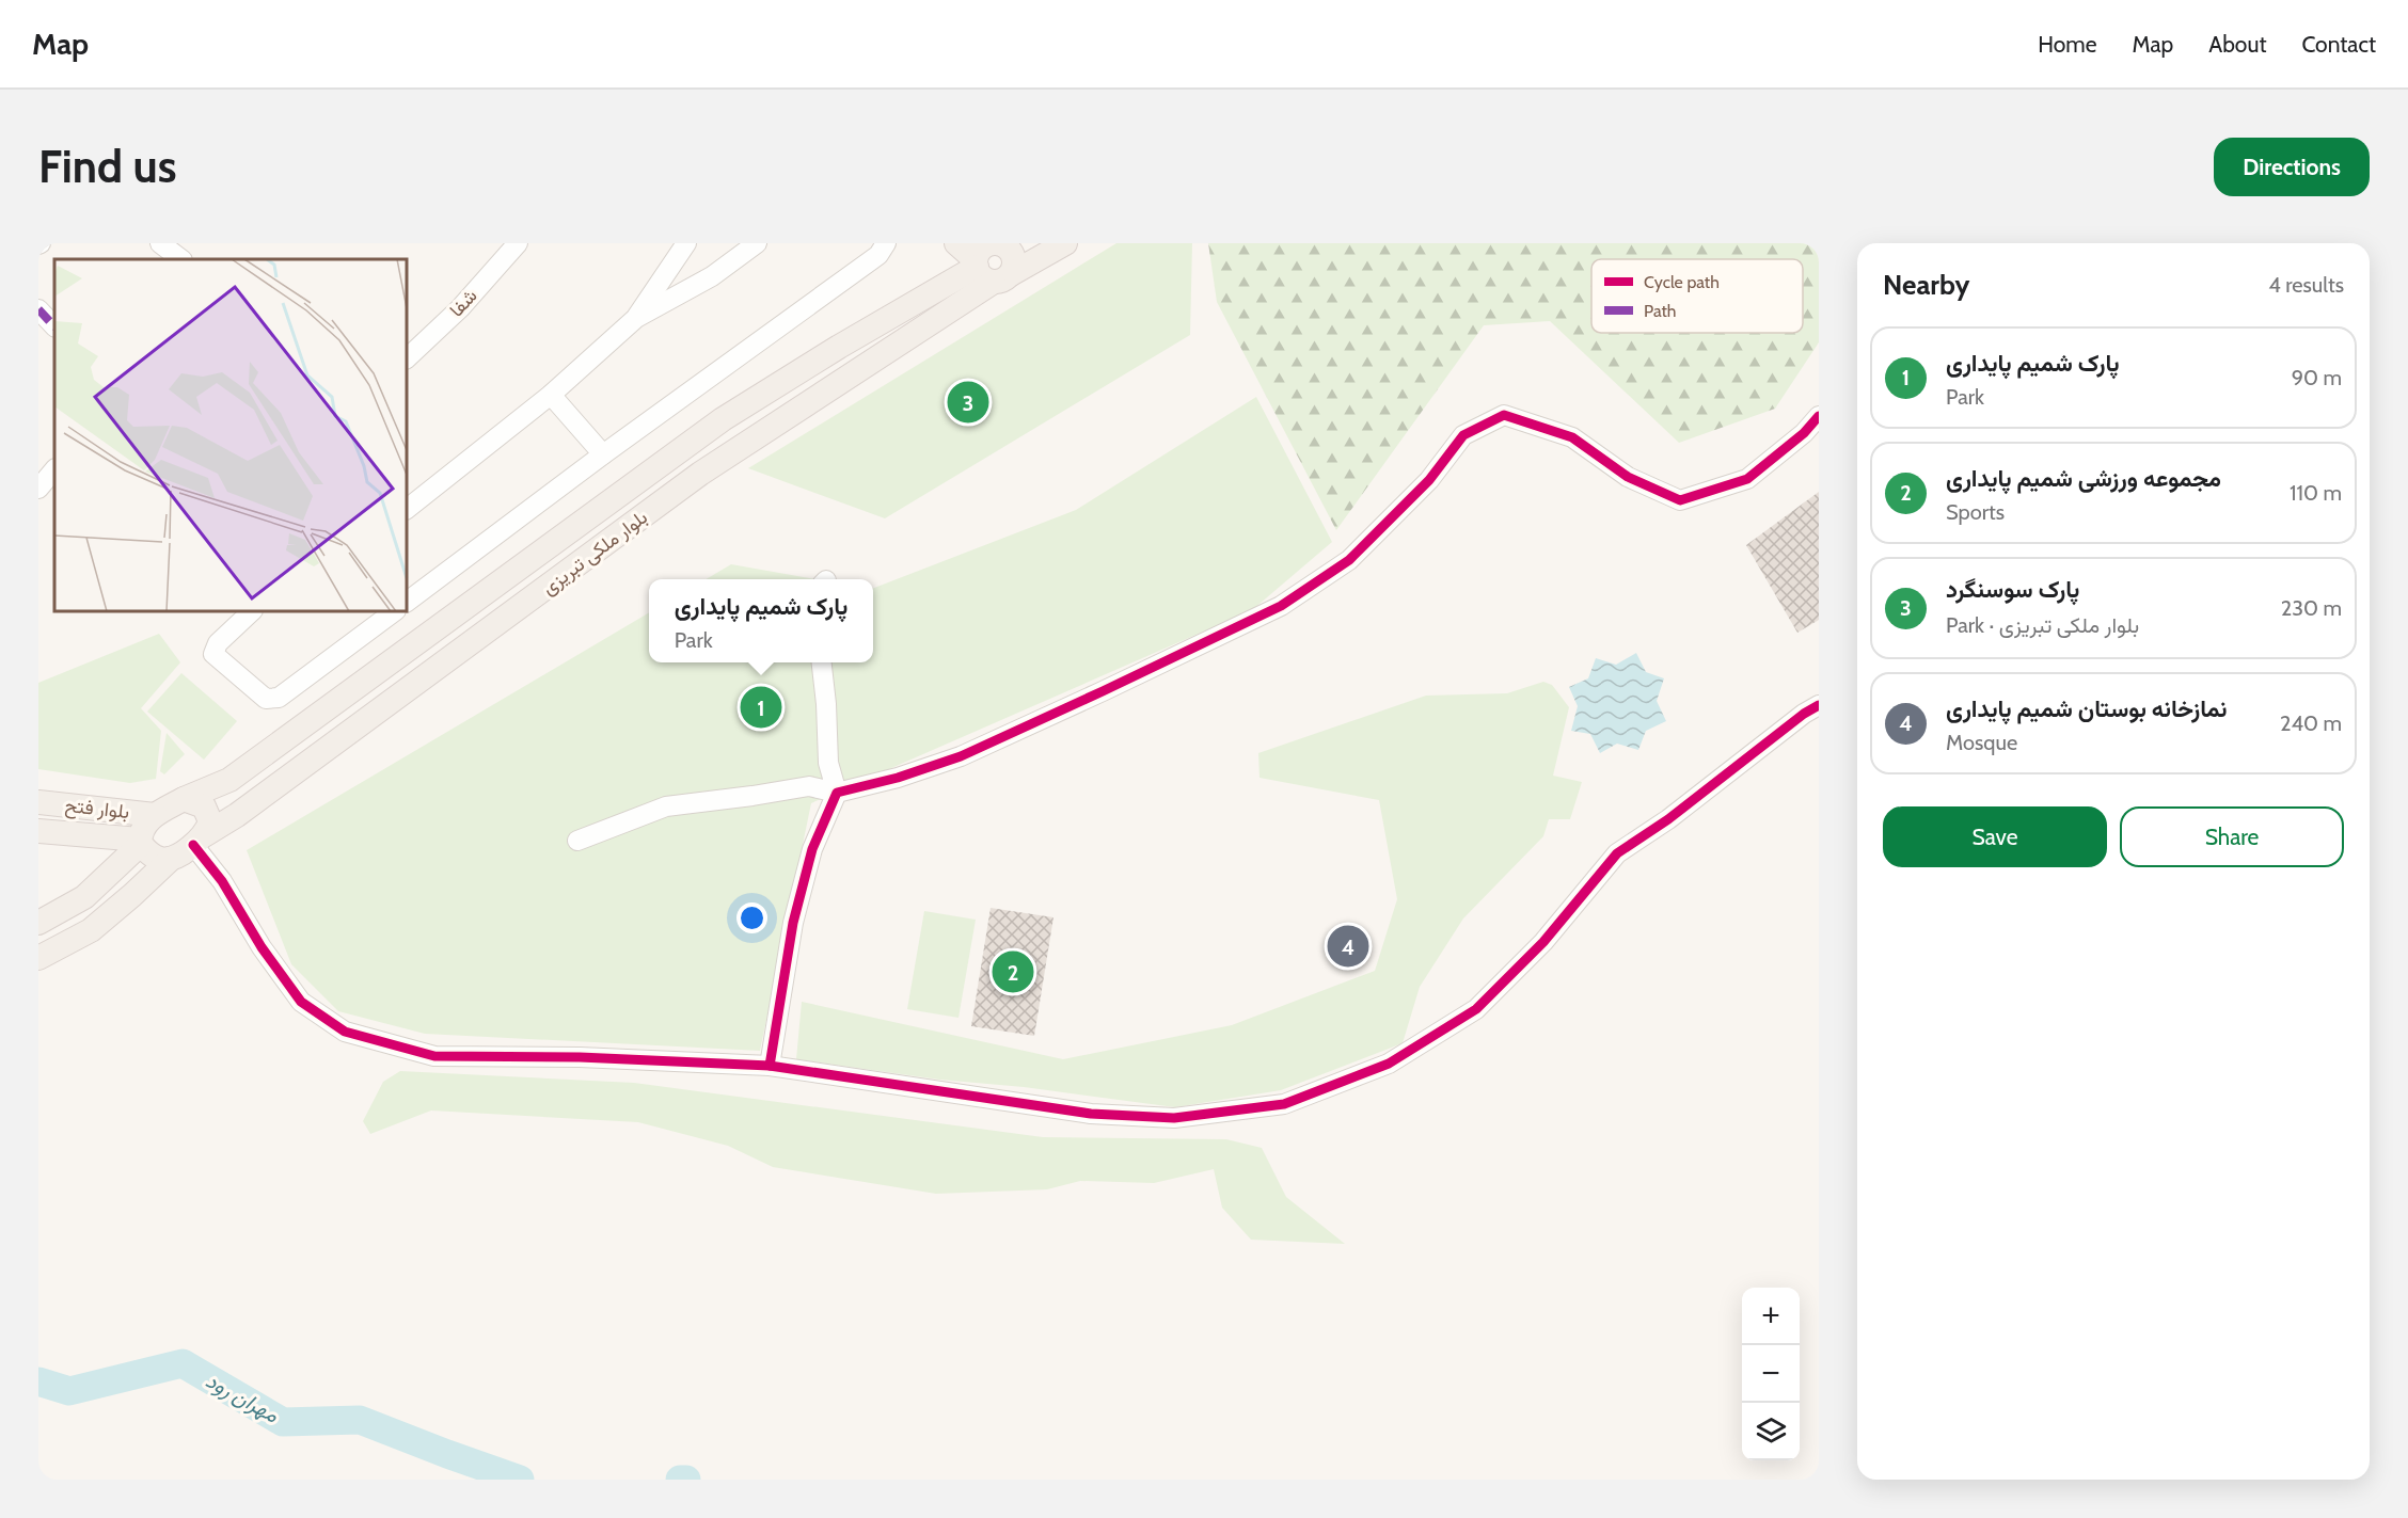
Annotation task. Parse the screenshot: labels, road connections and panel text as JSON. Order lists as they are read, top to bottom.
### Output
{
  "streets": {
    "main road": ["بلوار ملکى تبریزى", "بلوار فتح"],
    "street": ["شفا"]
  },
  "crossings": [
    ["بلوار ملکى تبریزى", "بلوار فتح"]
  ],
  "water": ["مهران رود"],
  "legend": ["Cycle path", "Path"],
  "page": {
    "header": "Map",
    "nav": [
      "Home",
      "Map",
      "About",
      "Contact"
    ],
    "buttons": [
      "Directions",
      ["Save", "Share"]
    ],
    "title": "Find us",
    "heading": ["Nearby", "4 results"],
    "list": [
      {
        "mark": "1",
        "name": "پارک شمیم پایداری",
        "note": "Park",
        "value": "90 m"
      },
      {
        "mark": "2",
        "name": "مجموعه ورزشی شمیم پایداری",
        "note": "Sports",
        "value": "110 m"
      },
      {
        "mark": "3",
        "name": "پارک سوسنگرد",
        "note": "Park · بلوار ملکى تبریزى",
        "value": "230 m"
      },
      {
        "mark": "4",
        "name": "نمازخانه بوستان شمیم پایداری",
        "note": "Mosque",
        "value": "240 m"
      }
    ],
    "pins": [
      "3",
      "1",
      "4",
      "2"
    ],
    "popup": ["پارک شمیم پایداری", "Park"],
    "map_buttons": ["+", "−"]
  }
}
